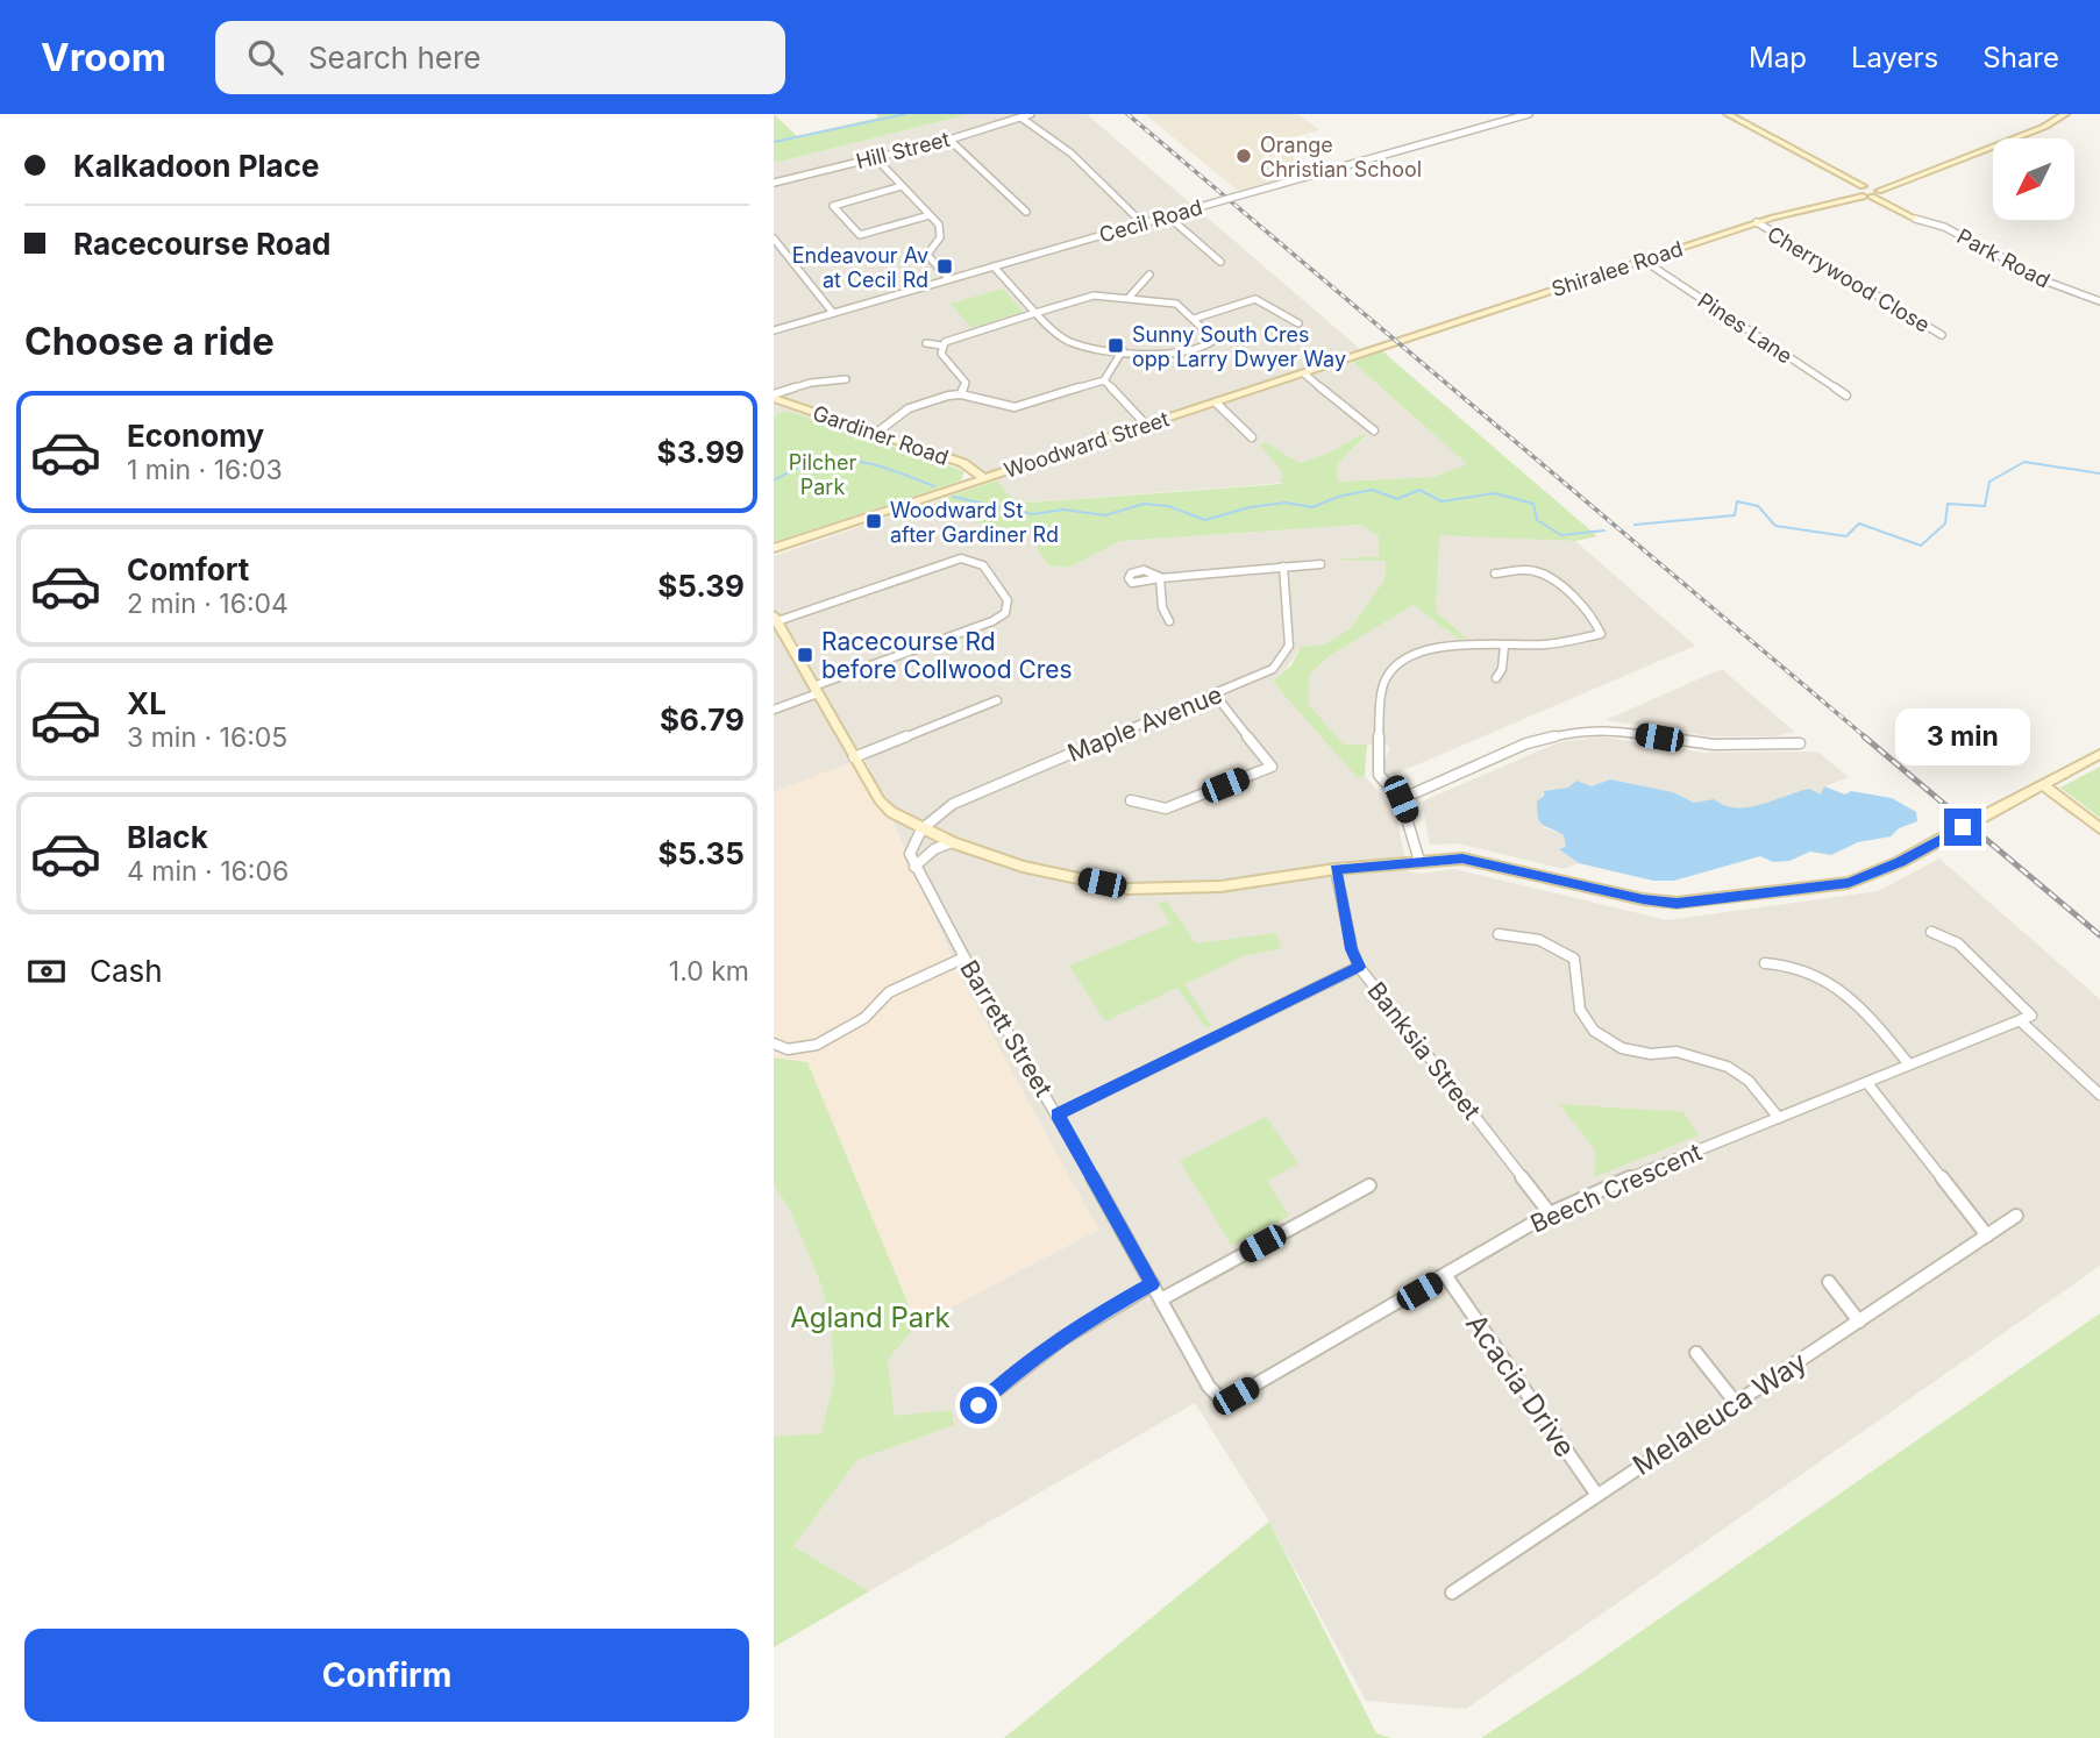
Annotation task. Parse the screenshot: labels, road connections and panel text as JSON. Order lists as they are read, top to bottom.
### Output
{
  "streets": {
    "street": [
      "Hill Street",
      "Cecil Road",
      "Park Road",
      "Shiralee Road",
      "Cherrywood Close",
      "Pines Lane",
      "Gardiner Road",
      "Woodward Street",
      "Maple Avenue",
      "Barrett Street",
      "Banksia Street",
      "Beech Crescent",
      "Acacia Drive",
      "Melaleuca Way"
    ]
  },
  "crossings": [
    ["Shiralee Road", "Cherrywood Close"],
    ["Shiralee Road", "Pines Lane"],
    ["Shiralee Road", "Woodward Street"],
    ["Gardiner Road", "Woodward Street"],
    ["Barrett Street", "Beech Crescent"],
    ["Banksia Street", "Beech Crescent"],
    ["Beech Crescent", "Acacia Drive"],
    ["Acacia Drive", "Melaleuca Way"]
  ],
  "parks": ["Pilcher Park", "Agland Park"],
  "places": {
    "other": ["Orange Christian School"],
    "transit": [
      "Endeavour Av at Cecil Rd",
      "Sunny South Cres opp Larry Dwyer Way",
      "Woodward St after Gardiner Rd",
      "Racecourse Rd before Collwood Cres"
    ]
  },
  "north": "bottom left",
  "page": {
    "header": "Vroom",
    "search": "Search here",
    "nav": ["Map", "Layers", "Share"],
    "banner": ["Kalkadoon Place", "Racecourse Road"],
    "heading": "Choose a ride",
    "list": [
      {
        "name": "Economy",
        "note": "1 min · 16:03",
        "value": "$3.99"
      },
      {
        "name": "Comfort",
        "note": "2 min · 16:04",
        "value": "$5.39"
      },
      {
        "name": "XL",
        "note": "3 min · 16:05",
        "value": "$6.79"
      },
      {
        "name": "Black",
        "note": "4 min · 16:06",
        "value": "$5.35"
      }
    ],
    "bubble": "3 min",
    "pay": ["Cash", "1.0 km"],
    "buttons": "Confirm"
  }
}
